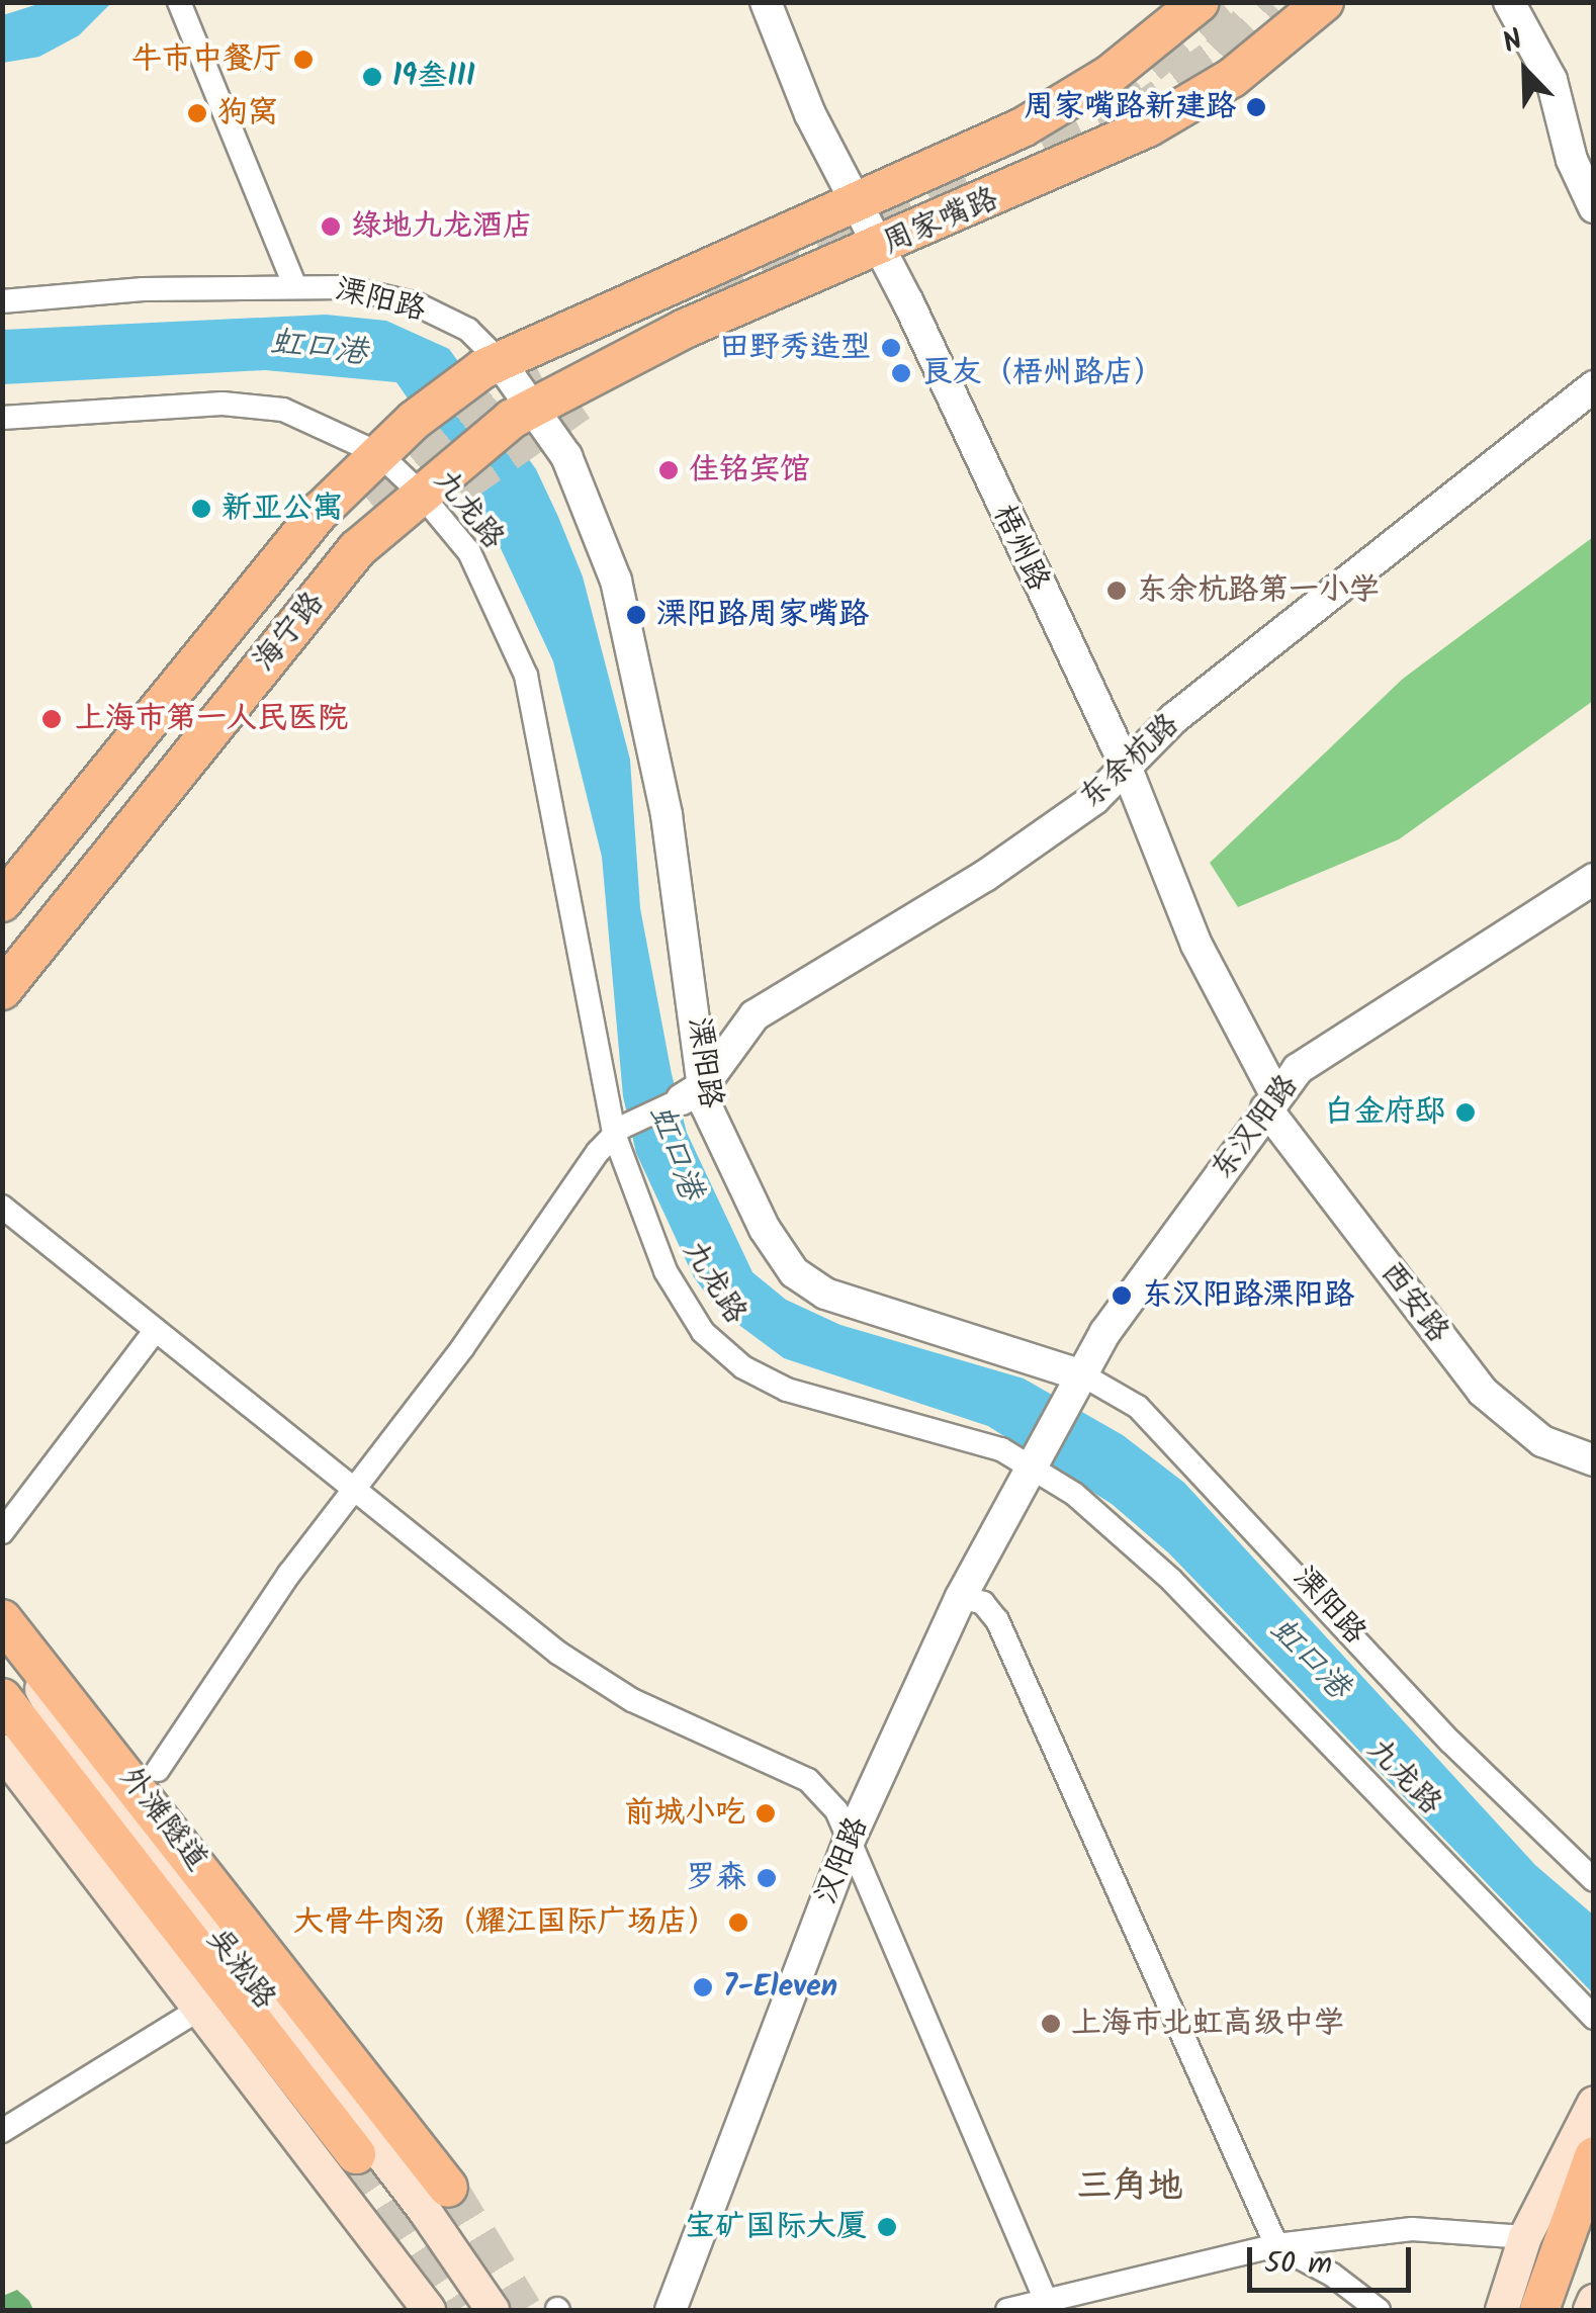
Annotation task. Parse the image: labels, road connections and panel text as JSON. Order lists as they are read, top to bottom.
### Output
{
  "streets": {
    "main road": [
      "周家嘴路",
      "海宁路",
      "外滩隧道",
      "吴淞路"
    ],
    "street": [
      "溧阳路",
      "九龙路",
      "梧州路",
      "东余杭路",
      "东汉阳路",
      "西安路",
      "汉阳路"
    ]
  },
  "crossings": [
    ["周家嘴路", "溧阳路"],
    ["周家嘴路", "梧州路"],
    ["周家嘴路", "海宁路"],
    ["溧阳路", "海宁路"],
    ["溧阳路", "东余杭路"],
    ["溧阳路", "东汉阳路"],
    ["九龙路", "海宁路"],
    ["九龙路", "汉阳路"],
    ["梧州路", "东余杭路"],
    ["梧州路", "东汉阳路"],
    ["梧州路", "西安路"],
    ["东汉阳路", "西安路"],
    ["东汉阳路", "汉阳路"],
    ["外滩隧道", "吴淞路"]
  ],
  "districts": ["三角地"],
  "water": ["虹口港"],
  "places": [
    "牛市中餐厅",
    "19叁III",
    "周家嘴路新建路",
    "狗窝",
    "绿地九龙酒店",
    "田野秀造型",
    "良友（梧州路店）",
    "佳铭宾馆",
    "新亚公寓",
    "东余杭路第一小学",
    "溧阳路周家嘴路",
    "上海市第一人民医院",
    "白金府邸",
    "东汉阳路溧阳路",
    "前城小吃",
    "罗森",
    "大骨牛肉汤（耀江国际广场店）",
    "7-Eleven",
    "上海市北虹高级中学",
    "宝矿国际大厦"
  ],
  "scale_bar": "50 m",
  "north": "top left"
}
